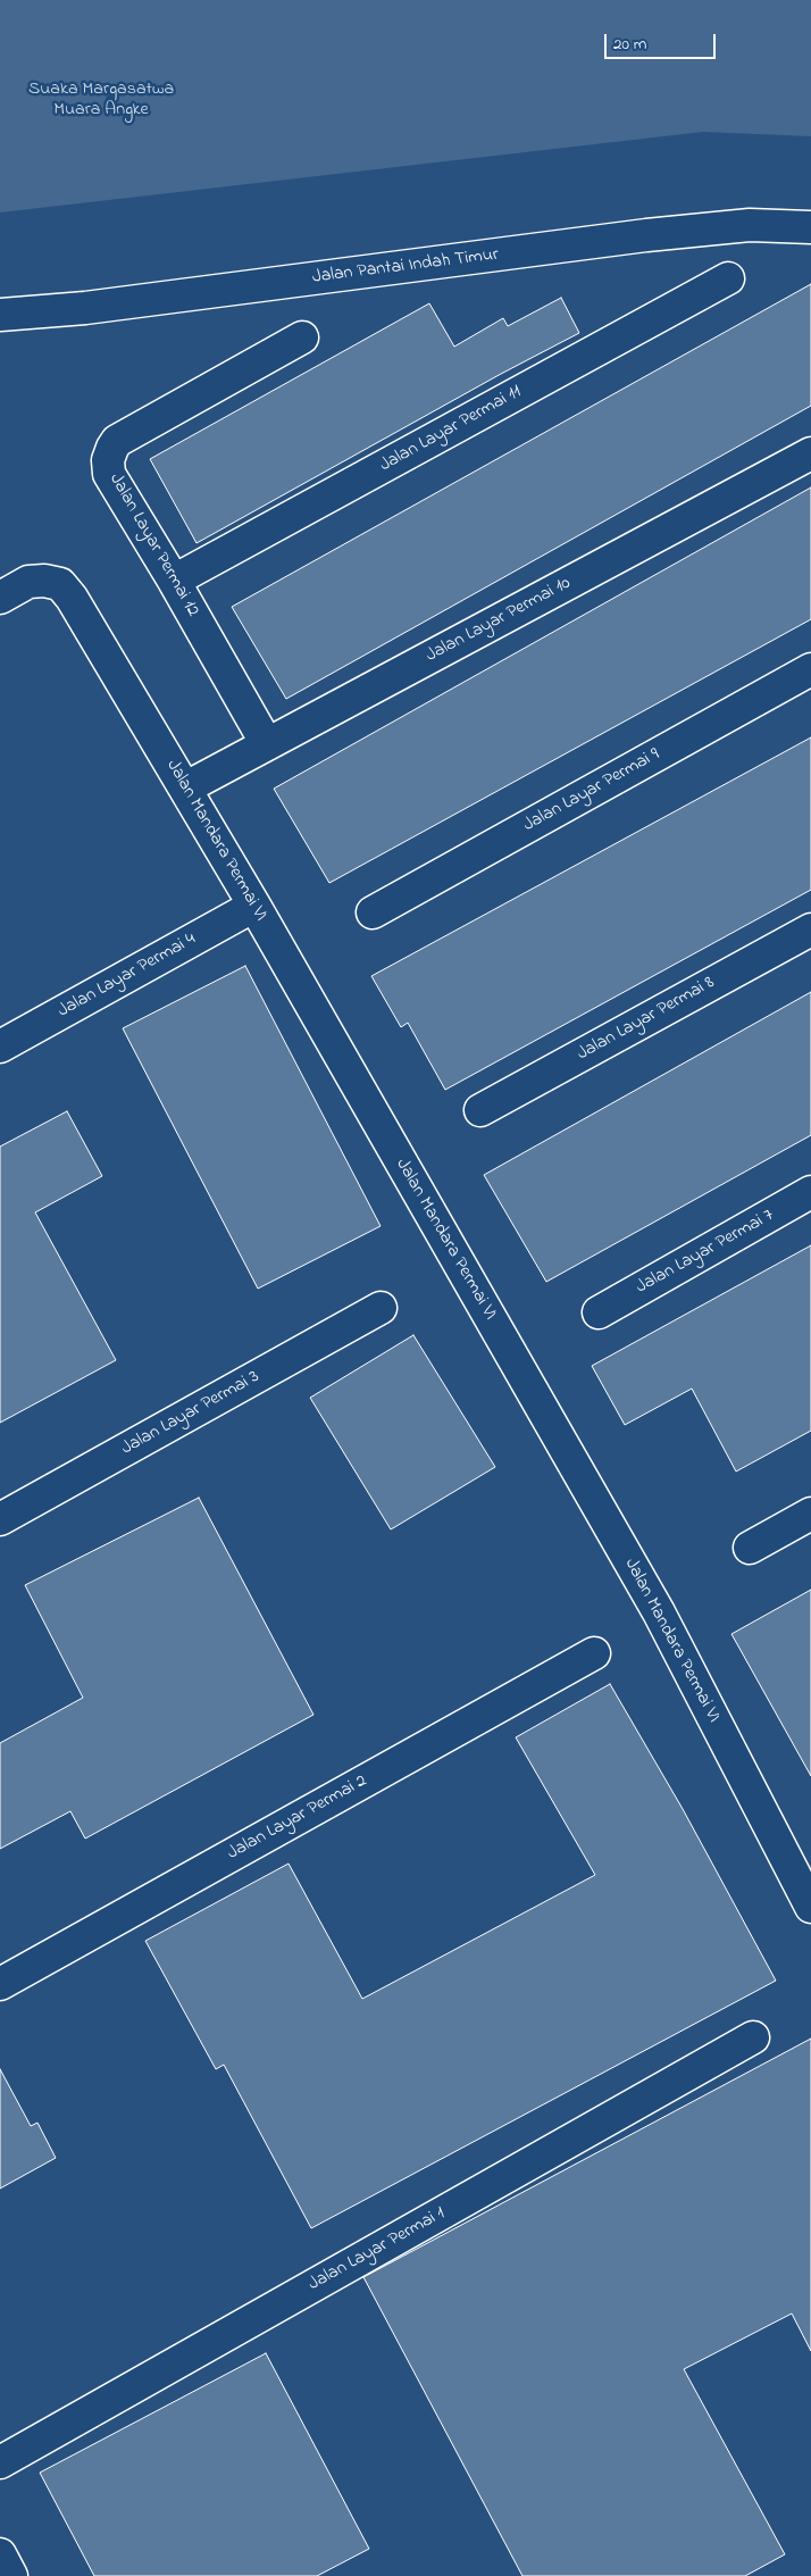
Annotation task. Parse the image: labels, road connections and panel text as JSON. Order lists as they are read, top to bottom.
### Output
{
  "streets": {
    "street": [
      "Jalan Pantai Indah Timur",
      "Jalan Layar Permai 11",
      "Jalan Layar Permai 12",
      "Jalan Layar Permai 10",
      "Jalan Layar Permai 9",
      "Jalan Mandara Permai VI",
      "Jalan Layar Permai 4",
      "Jalan Layar Permai 8",
      "Jalan Layar Permai 7",
      "Jalan Layar Permai 3",
      "Jalan Layar Permai 2",
      "Jalan Layar Permai 1"
    ]
  },
  "crossings": [
    ["Jalan Layar Permai 11", "Jalan Layar Permai 12"],
    ["Jalan Layar Permai 12", "Jalan Layar Permai 10"],
    ["Jalan Layar Permai 10", "Jalan Mandara Permai VI"],
    ["Jalan Mandara Permai VI", "Jalan Layar Permai 4"]
  ],
  "parks": ["Suaka Margasatwa Muara Angke"],
  "scale_bar": "20 m"
}
